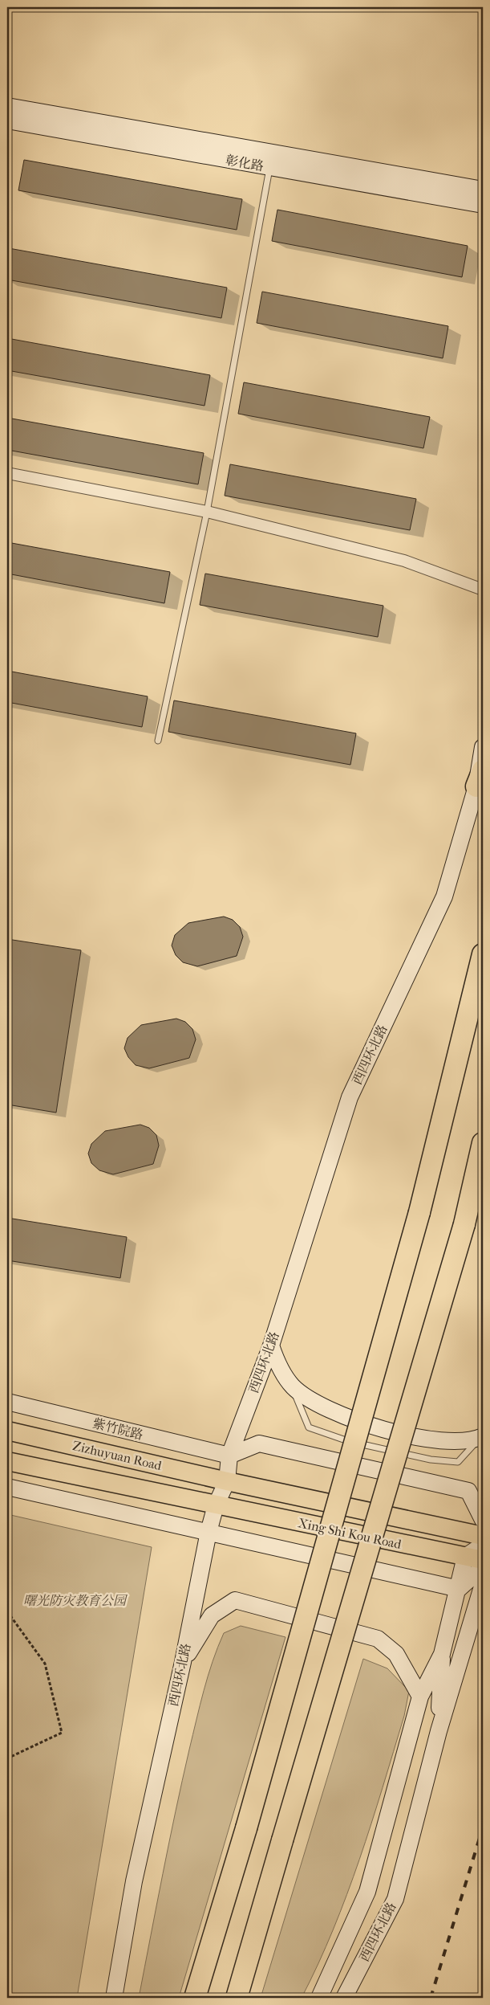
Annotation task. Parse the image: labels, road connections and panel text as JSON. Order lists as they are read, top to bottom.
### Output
{
  "streets": {
    "main road": ["Zizhuyuan Road", "Xing Shi Kou Road"],
    "street": ["彰化路", "西四环北路", "紫竹院路"]
  },
  "crossings": [
    ["西四环北路", "紫竹院路"],
    ["西四环北路", "Zizhuyuan Road"],
    ["西四环北路", "Xing Shi Kou Road"],
    ["Zizhuyuan Road", "Xing Shi Kou Road"]
  ],
  "parks": ["曙光防灾教育公园"]
}
